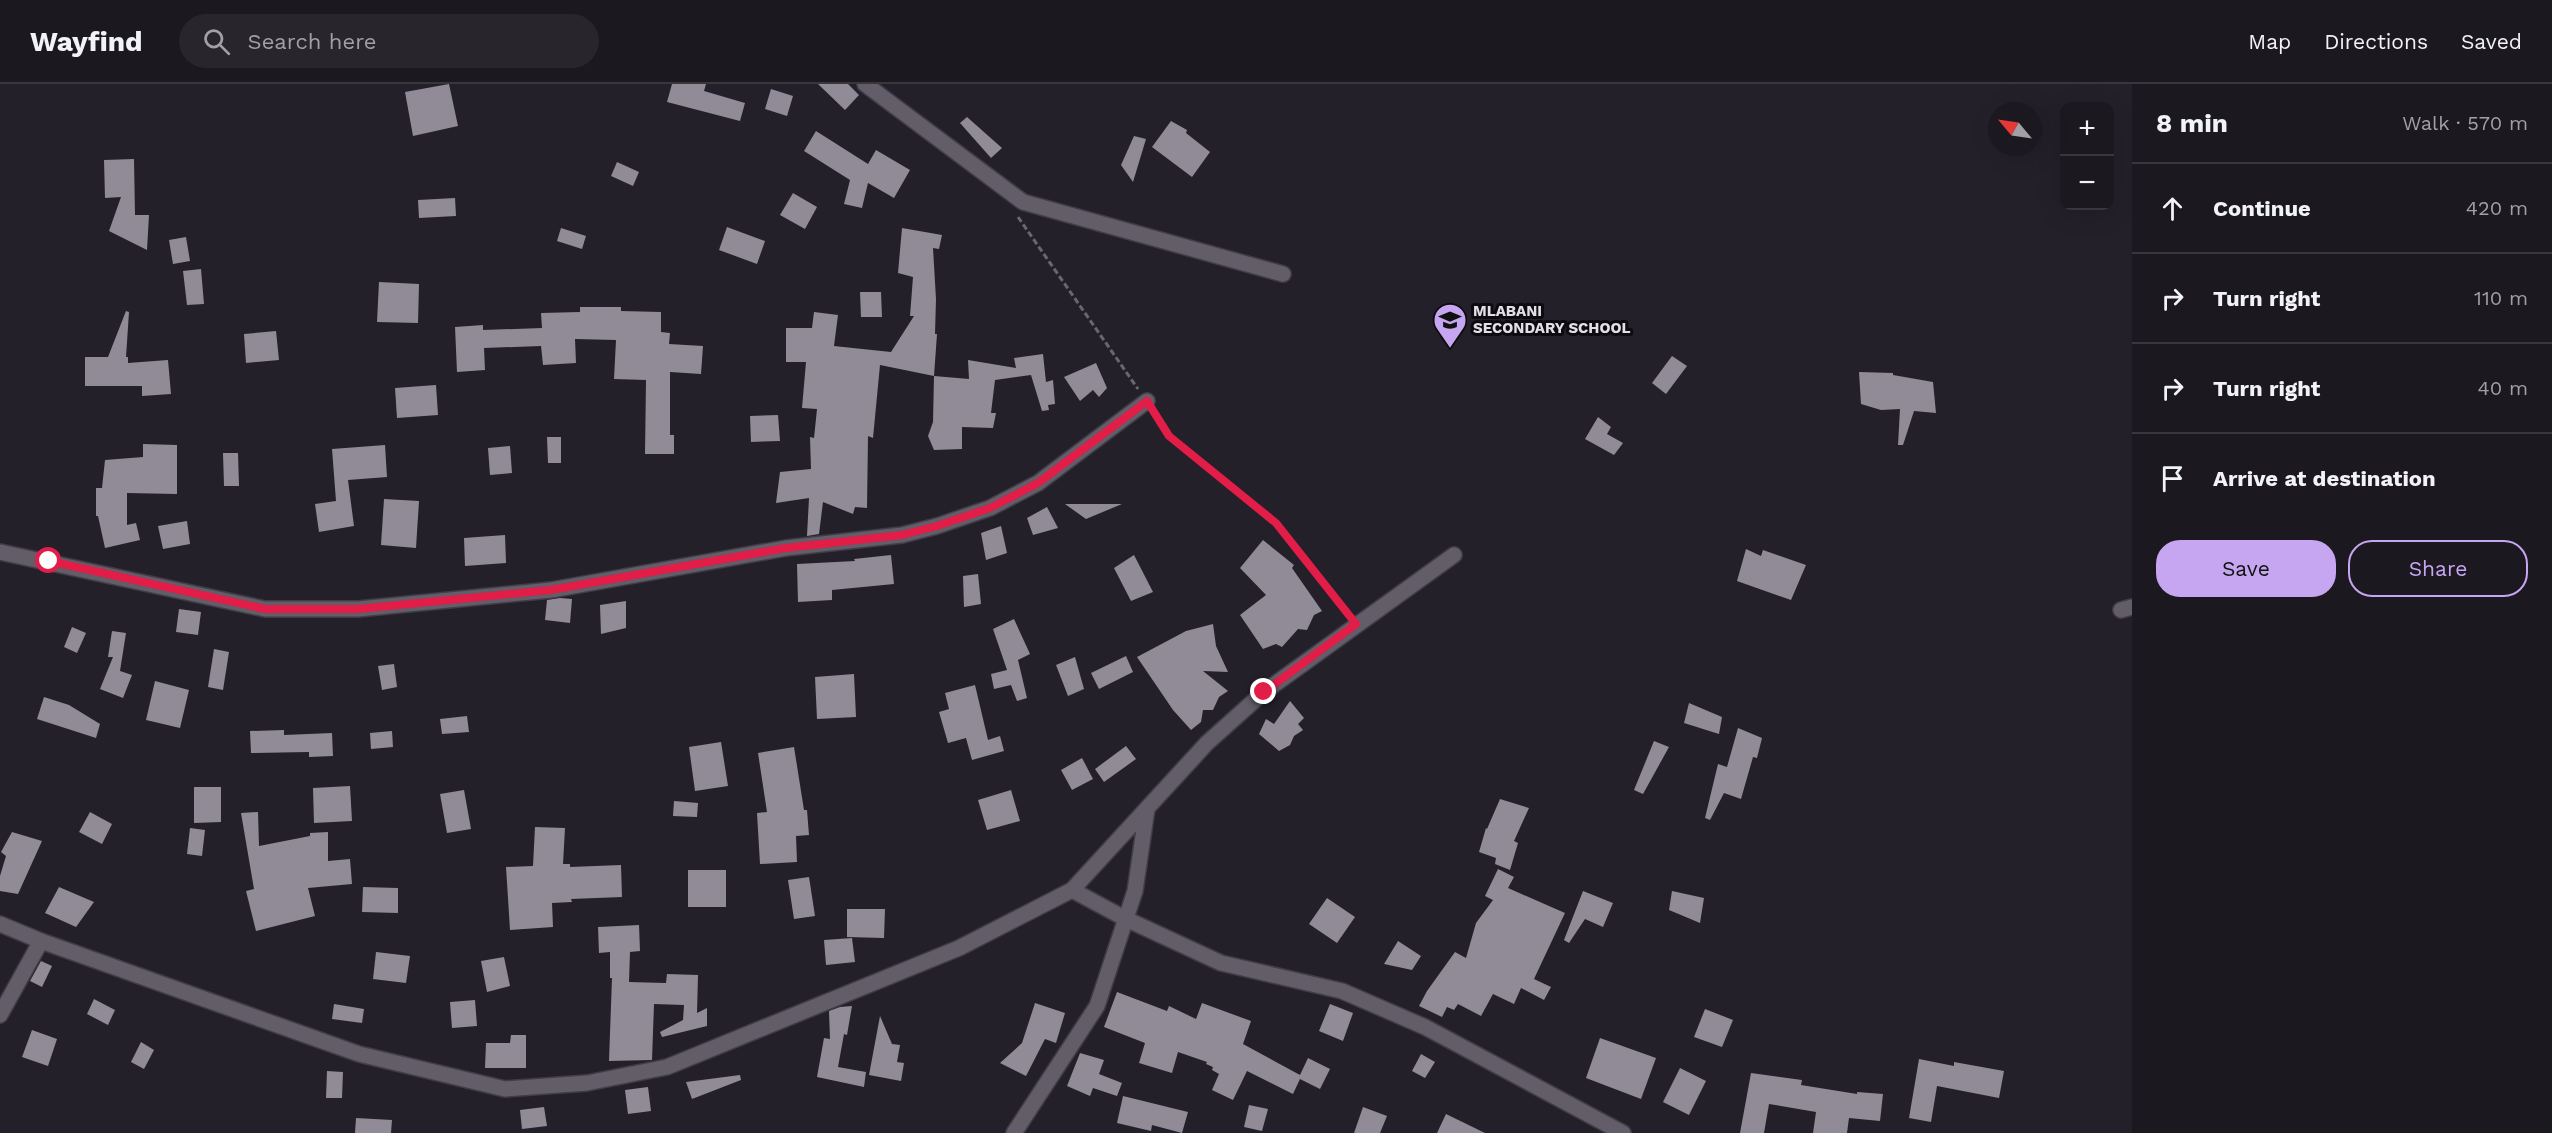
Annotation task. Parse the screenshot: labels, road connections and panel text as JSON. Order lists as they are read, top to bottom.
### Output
{
  "places": {
    "school or university": ["MLABANI SECONDARY SCHOOL"]
  },
  "north": "top left",
  "page": {
    "header": "Wayfind",
    "search": "Search here",
    "nav": ["Map", "Directions", "Saved"],
    "heading": ["8 min", "Walk · 570 m"],
    "map_buttons": ["+", "−"],
    "list": [
      ["Continue", "420 m"],
      ["Turn right", "110 m"],
      ["Turn right", "40 m"],
      "Arrive at destination"
    ],
    "buttons": ["Save", "Share"]
  }
}
